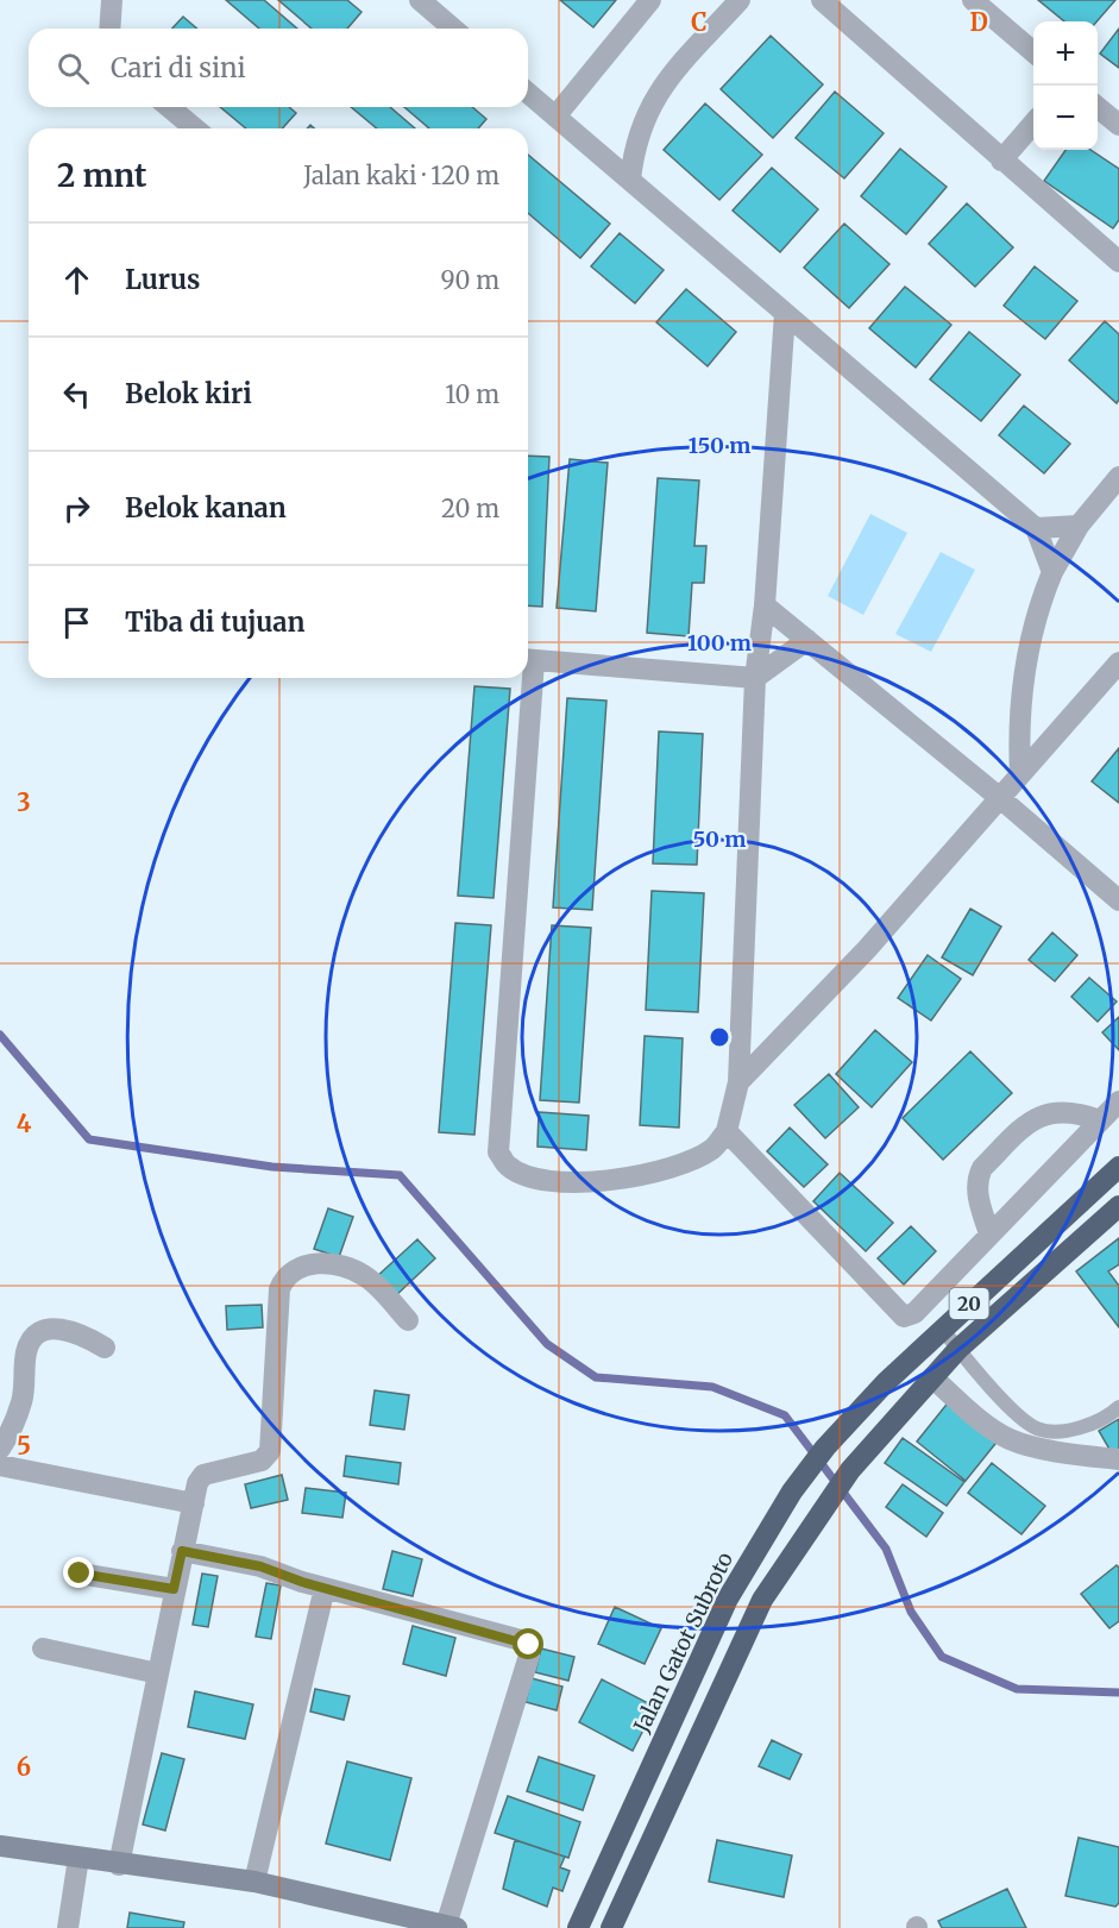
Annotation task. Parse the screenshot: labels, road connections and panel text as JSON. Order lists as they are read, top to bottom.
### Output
{
  "streets": {
    "highway": ["20", "Jalan Gatot Subroto"]
  },
  "page": {
    "map_buttons": ["+", "−"],
    "search": "Cari di sini",
    "heading": ["2 mnt", "Jalan kaki · 120 m"],
    "list": [
      ["Lurus", "90 m"],
      ["Belok kiri", "10 m"],
      ["Belok kanan", "20 m"],
      "Tiba di tujuan"
    ]
  },
  "grid": {
    "columns": ["C", "D"],
    "rows": [
      "3",
      "4",
      "5",
      "6"
    ]
  },
  "rings": ["150 m", "100 m", "50 m"]
}
